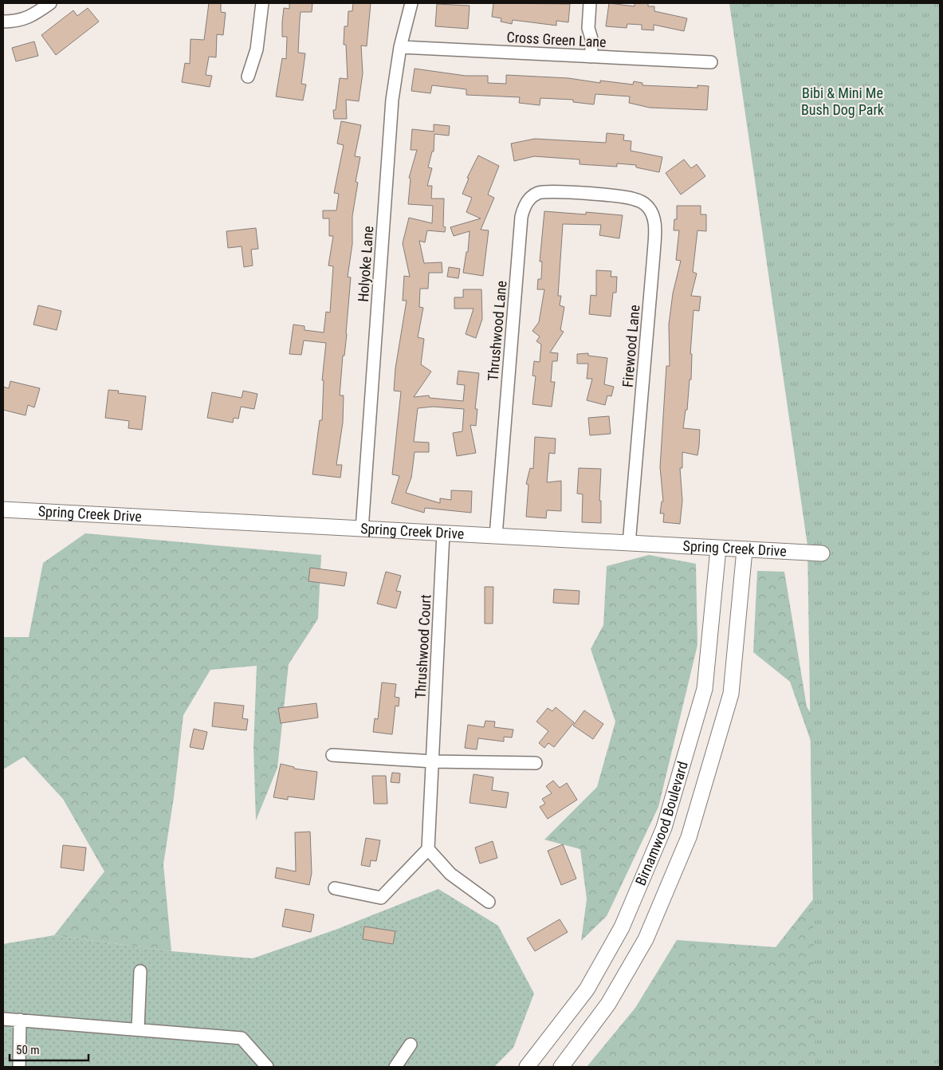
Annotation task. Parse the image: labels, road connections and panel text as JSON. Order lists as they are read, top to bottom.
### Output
{
  "streets": {
    "street": [
      "Cross Green Lane",
      "Holyoke Lane",
      "Thrushwood Lane",
      "Firewood Lane",
      "Spring Creek Drive",
      "Thrushwood Court",
      "Birnamwood Boulevard"
    ]
  },
  "crossings": [
    ["Cross Green Lane", "Holyoke Lane"],
    ["Holyoke Lane", "Spring Creek Drive"],
    ["Thrushwood Lane", "Firewood Lane"],
    ["Thrushwood Lane", "Spring Creek Drive"],
    ["Firewood Lane", "Spring Creek Drive"],
    ["Spring Creek Drive", "Thrushwood Court"],
    ["Spring Creek Drive", "Birnamwood Boulevard"]
  ],
  "parks": ["Bibi & Mini Me Bush Dog Park"],
  "scale_bar": "50 m"
}
